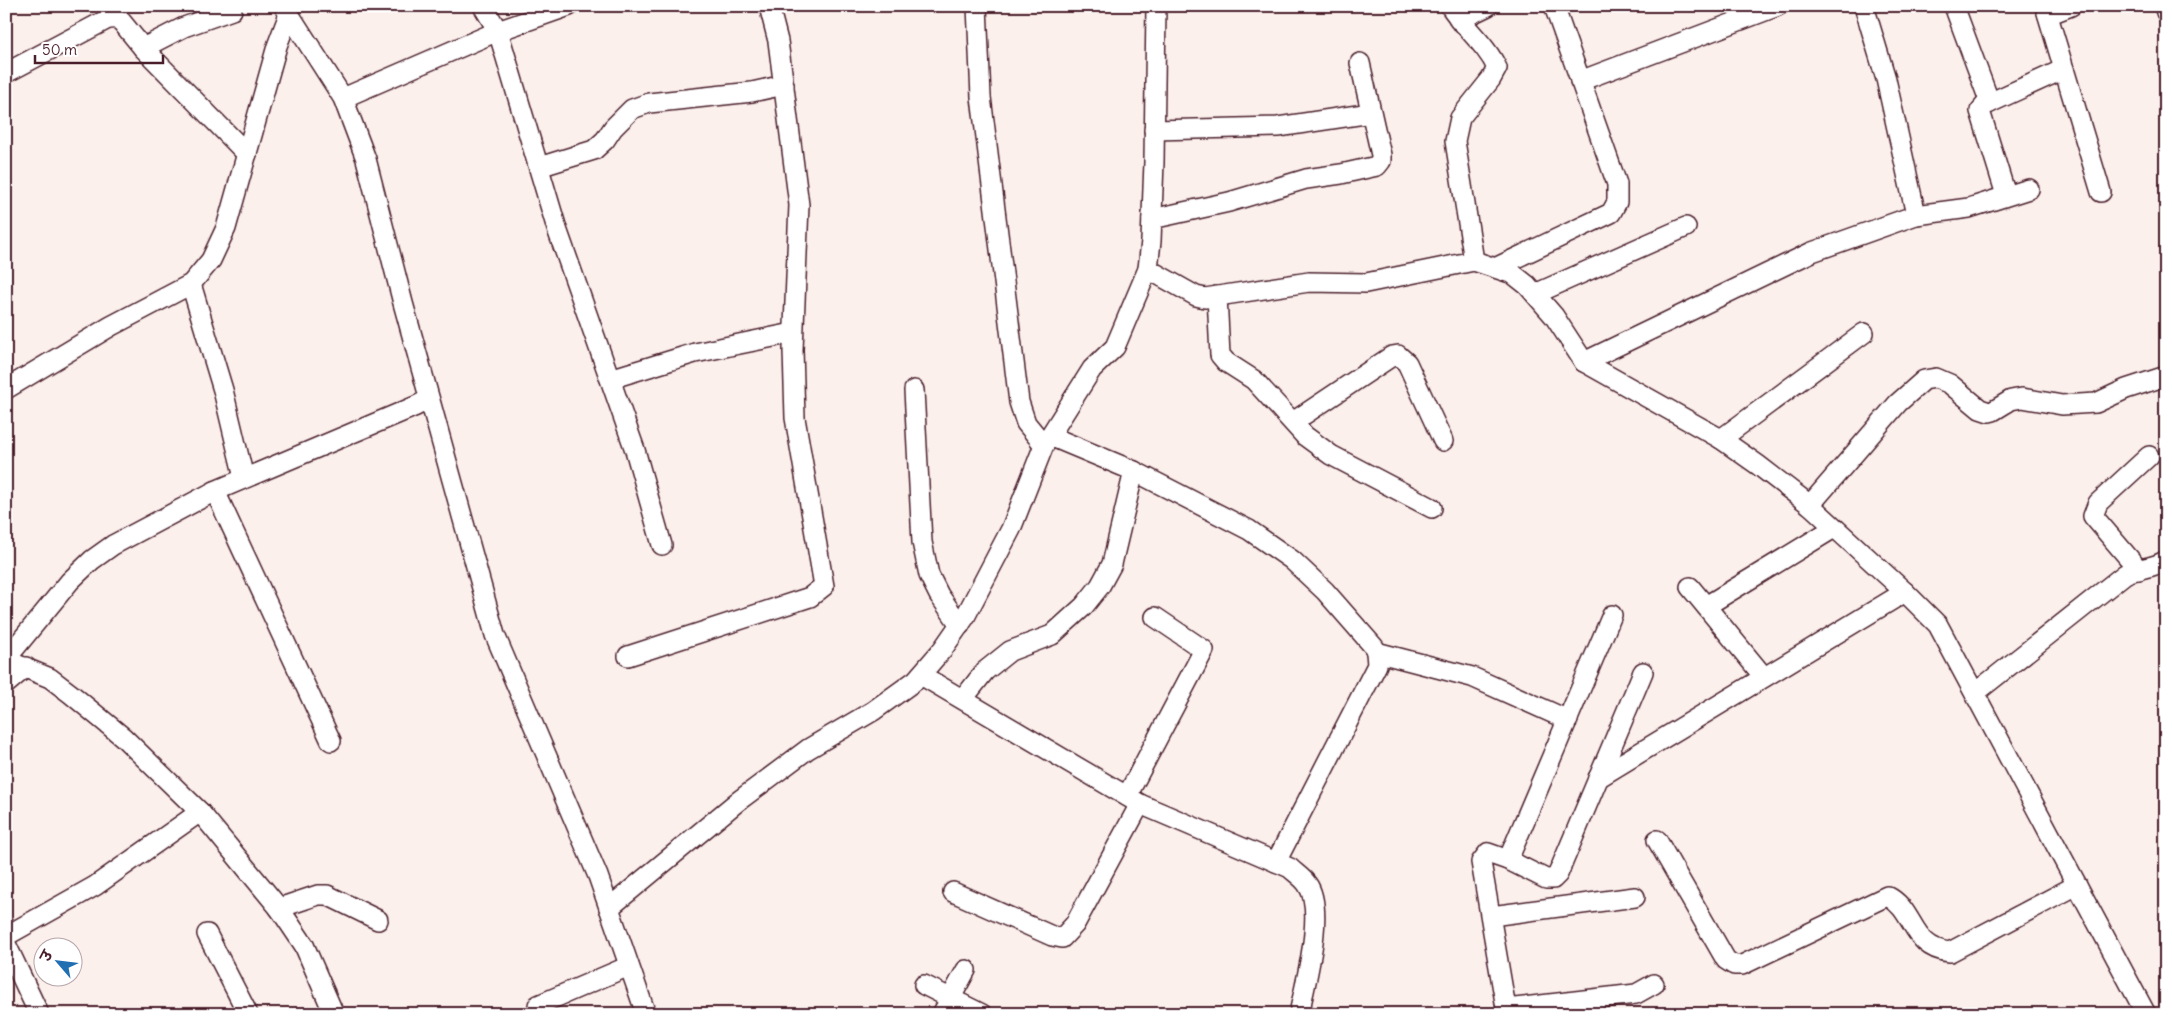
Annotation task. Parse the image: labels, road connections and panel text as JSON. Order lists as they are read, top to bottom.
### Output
{
  "scale_bar": "50 m",
  "north": "top left"
}
